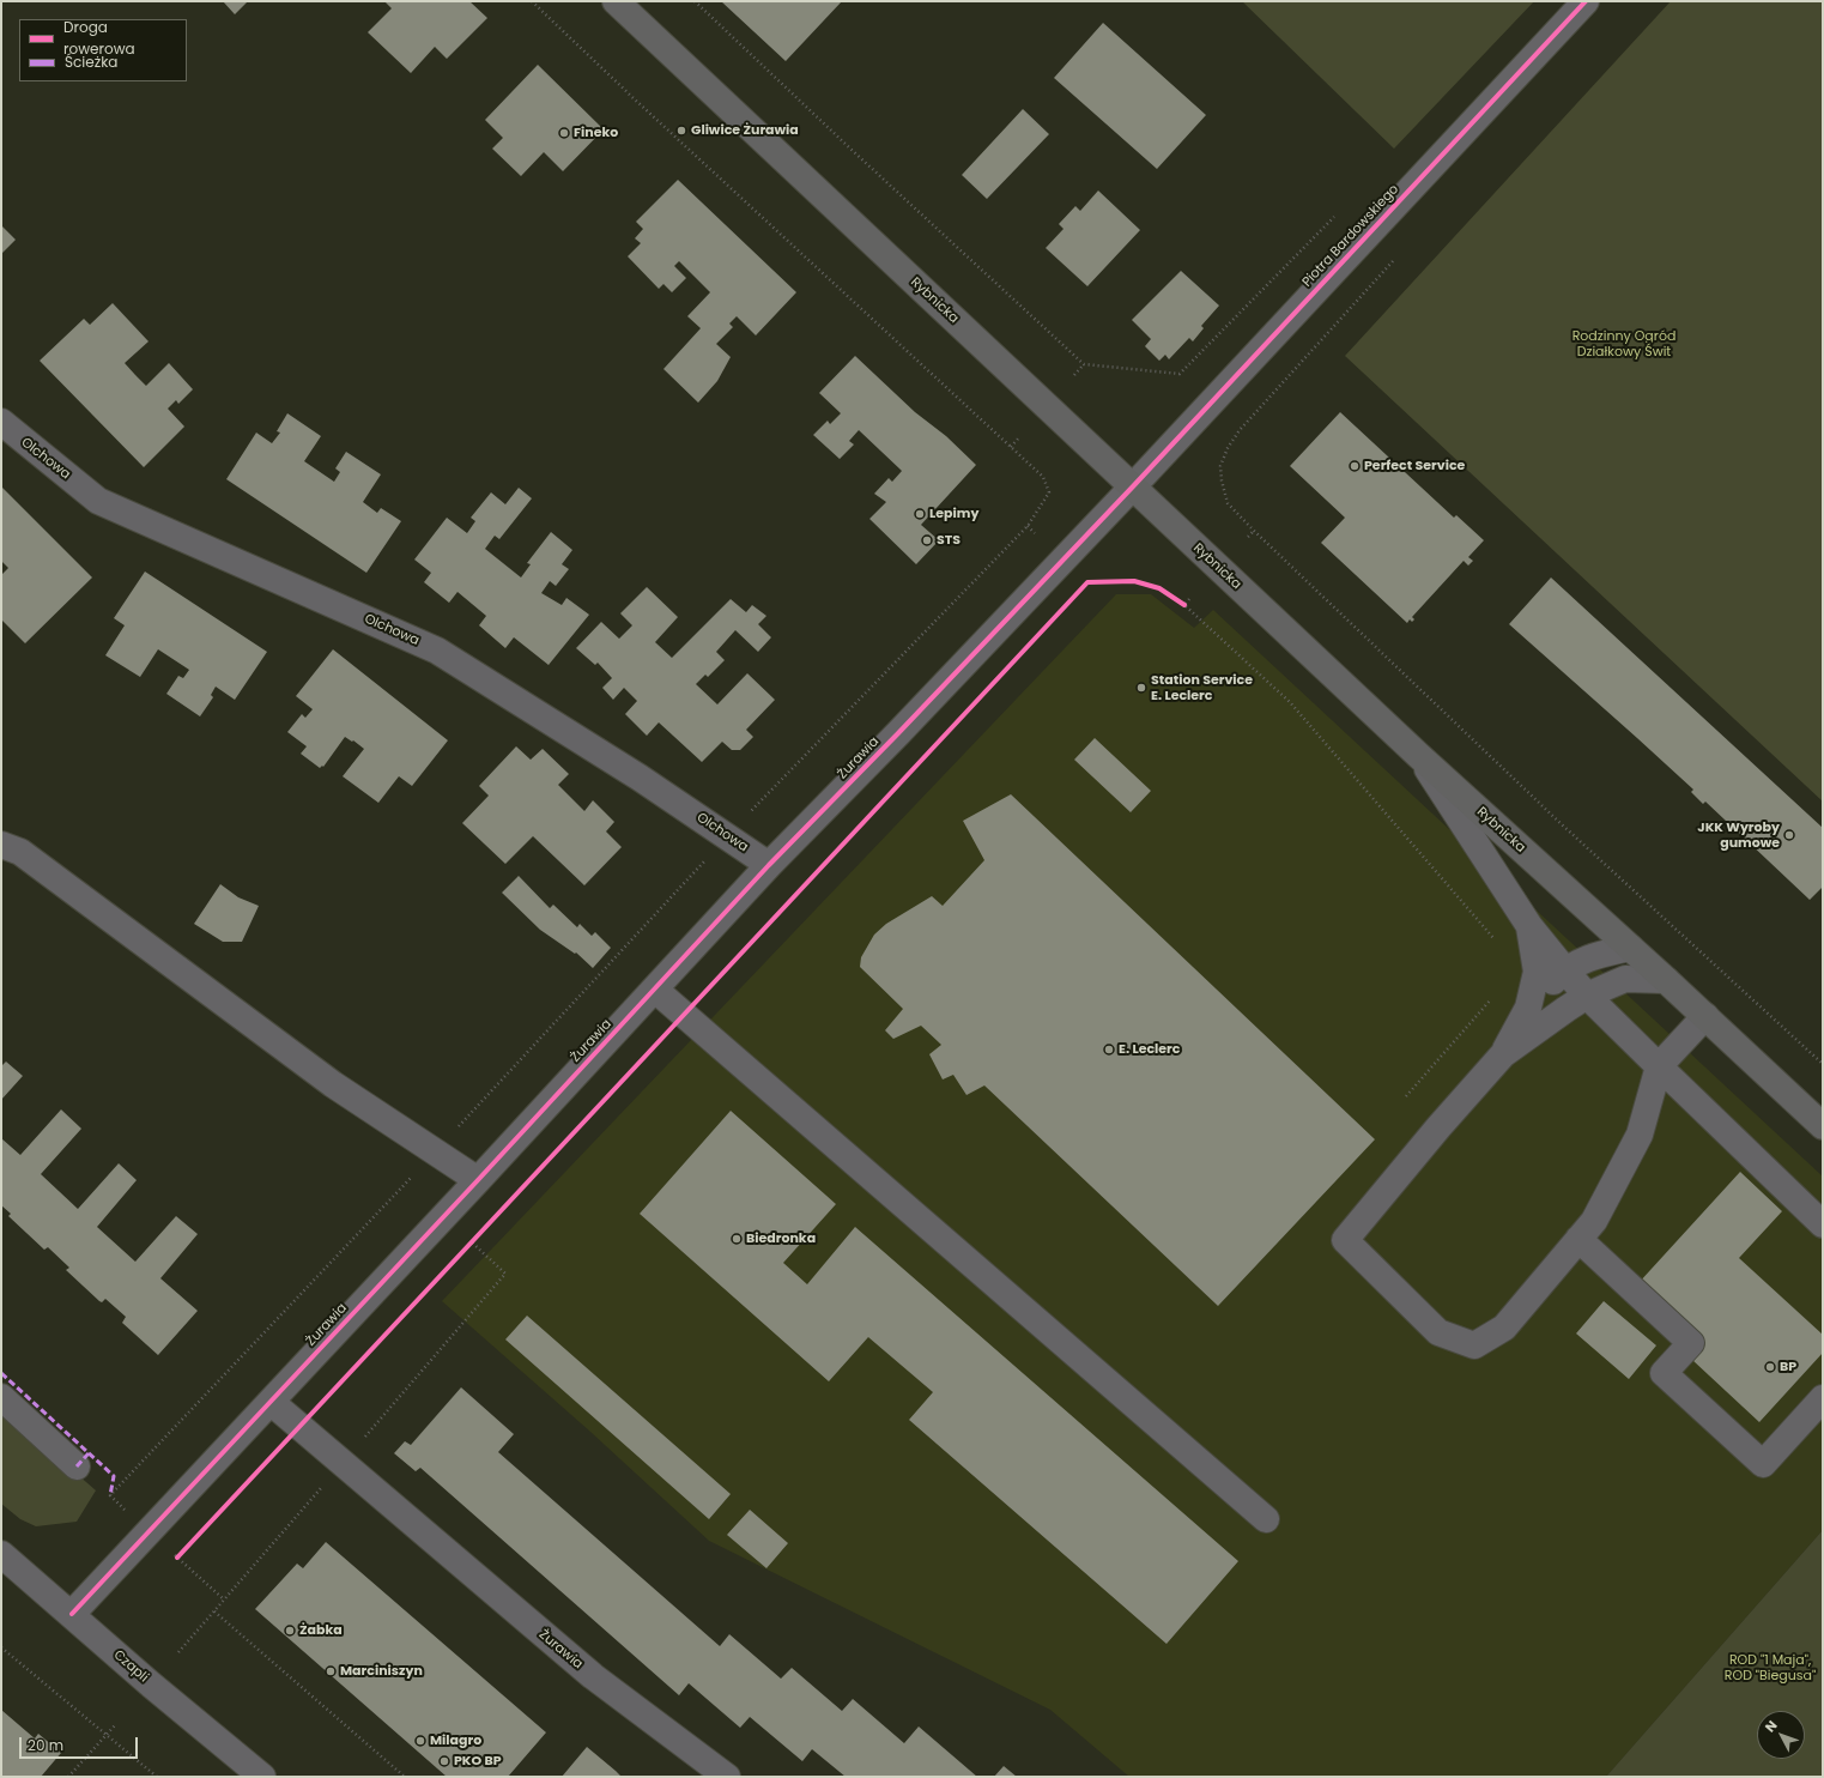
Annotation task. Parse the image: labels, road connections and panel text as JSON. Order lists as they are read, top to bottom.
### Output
{
  "streets": {
    "main road": ["Rybnicka"],
    "street": [
      "Piotra Bardowskiego",
      "Olchowa",
      "Żurawia",
      "Czapli"
    ]
  },
  "crossings": [
    ["Piotra Bardowskiego", "Rybnicka"],
    ["Piotra Bardowskiego", "Żurawia"],
    ["Rybnicka", "Żurawia"],
    ["Olchowa", "Żurawia"],
    ["Żurawia", "Czapli"]
  ],
  "parks": ["Rodzinny Ogród Działkowy Świt", "ROD \"1 Maja\", ROD \"Biegusa\""],
  "places": [
    "Gliwice Żurawia",
    "Fineko",
    "Perfect Service",
    "Lepimy",
    "STS",
    "Station Service E. Leclerc",
    "JKK Wyroby gumowe",
    "E. Leclerc",
    "Biedronka",
    "BP",
    "Żabka",
    "Marciniszyn",
    "Milagro",
    "PKO BP"
  ],
  "legend": ["Droga rowerowa", "Ścieżka"],
  "scale_bar": "20 m",
  "north": "top left"
}
